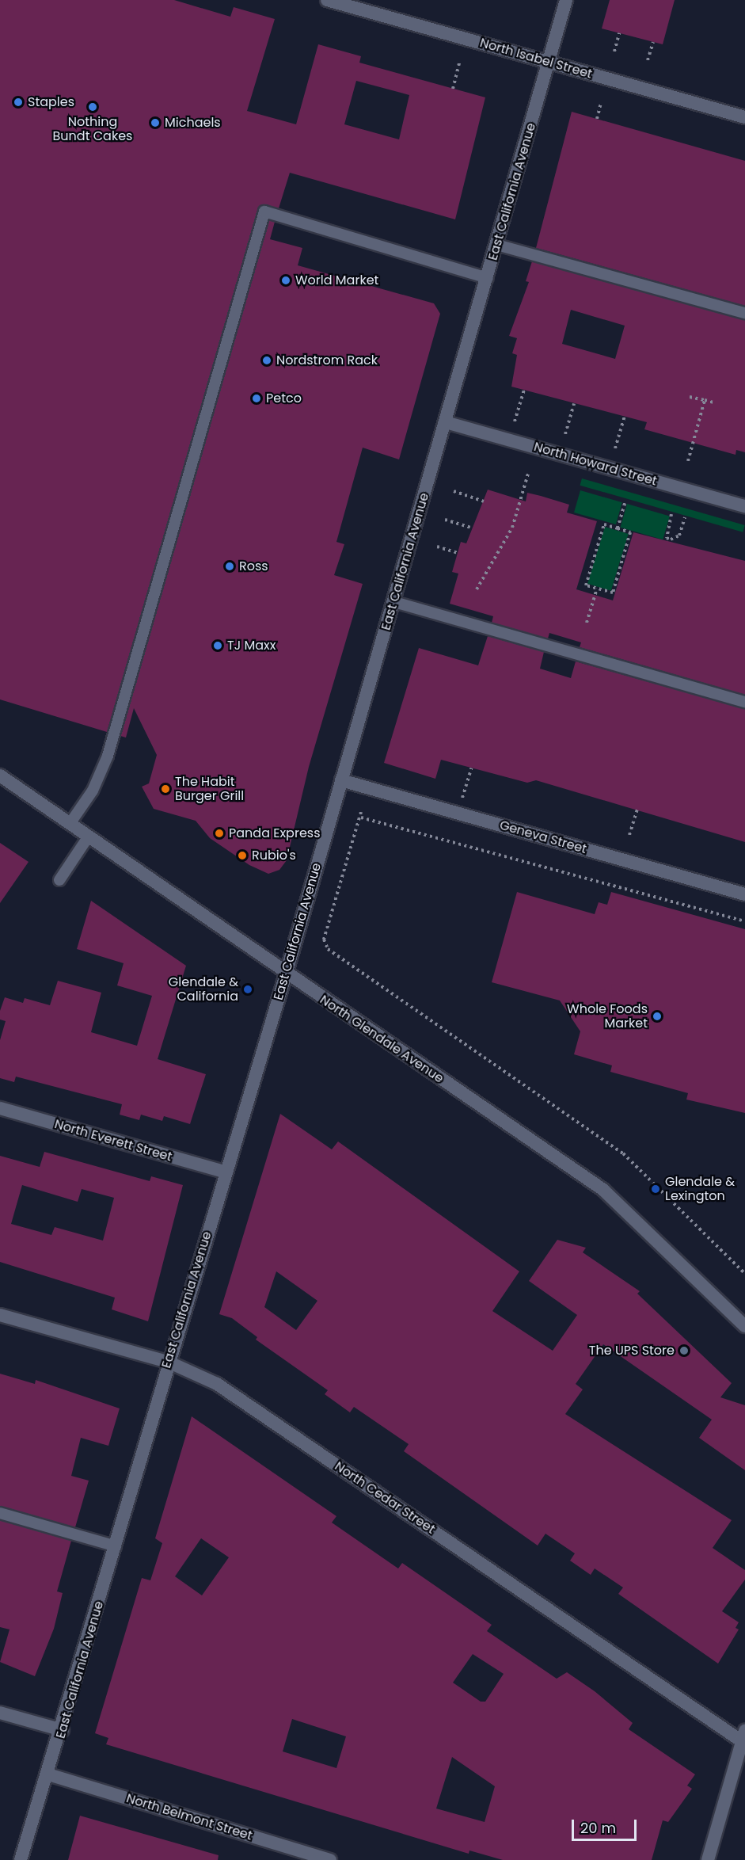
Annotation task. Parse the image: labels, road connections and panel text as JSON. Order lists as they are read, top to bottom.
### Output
{
  "streets": {
    "street": [
      "North Isabel Street",
      "East California Avenue",
      "North Howard Street",
      "Geneva Street",
      "North Glendale Avenue",
      "North Everett Street",
      "North Cedar Street",
      "North Belmont Street"
    ]
  },
  "crossings": [
    ["North Isabel Street", "East California Avenue"],
    ["East California Avenue", "North Howard Street"],
    ["East California Avenue", "Geneva Street"],
    ["East California Avenue", "North Glendale Avenue"],
    ["East California Avenue", "North Everett Street"],
    ["East California Avenue", "North Cedar Street"],
    ["East California Avenue", "North Belmont Street"]
  ],
  "places": [
    "Staples",
    "Nothing Bundt Cakes",
    "Michaels",
    "World Market",
    "Nordstrom Rack",
    "Petco",
    "Ross",
    "TJ Maxx",
    "The Habit Burger Grill",
    "Panda Express",
    "Rubio's",
    "Glendale & California",
    "Whole Foods Market",
    "Glendale & Lexington",
    "The UPS Store"
  ],
  "scale_bar": "20 m"
}
